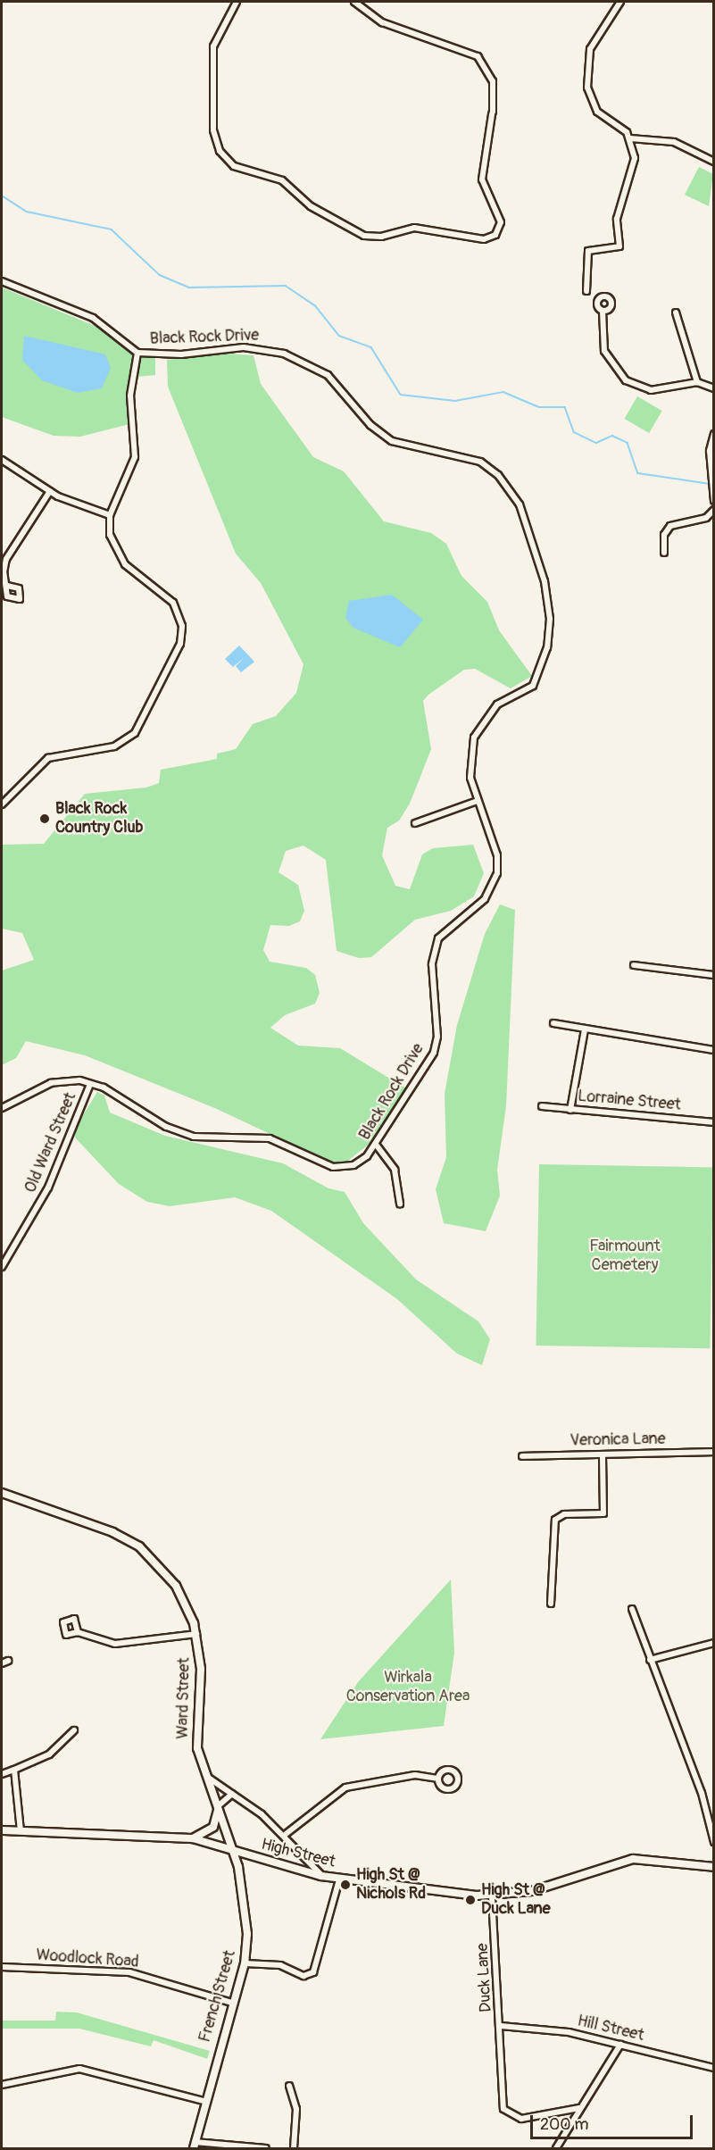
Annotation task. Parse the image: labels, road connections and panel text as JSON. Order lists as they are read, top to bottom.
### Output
{
  "streets": {
    "street": [
      "Black Rock Drive",
      "Lorraine Street",
      "Old Ward Street",
      "Veronica Lane",
      "Ward Street",
      "High Street",
      "Woodlock Road",
      "Duck Lane",
      "French Street",
      "Hill Street"
    ]
  },
  "crossings": [
    ["Black Rock Drive", "Old Ward Street"],
    ["Ward Street", "High Street"],
    ["Ward Street", "French Street"],
    ["High Street", "Duck Lane"],
    ["High Street", "French Street"],
    ["Woodlock Road", "French Street"],
    ["Duck Lane", "Hill Street"]
  ],
  "parks": ["Fairmount Cemetery", "Wirkala Conservation Area"],
  "places": ["Black Rock Country Club", "High St @ Nichols Rd", "High St @ Duck Lane"],
  "scale_bar": "200 m"
}
